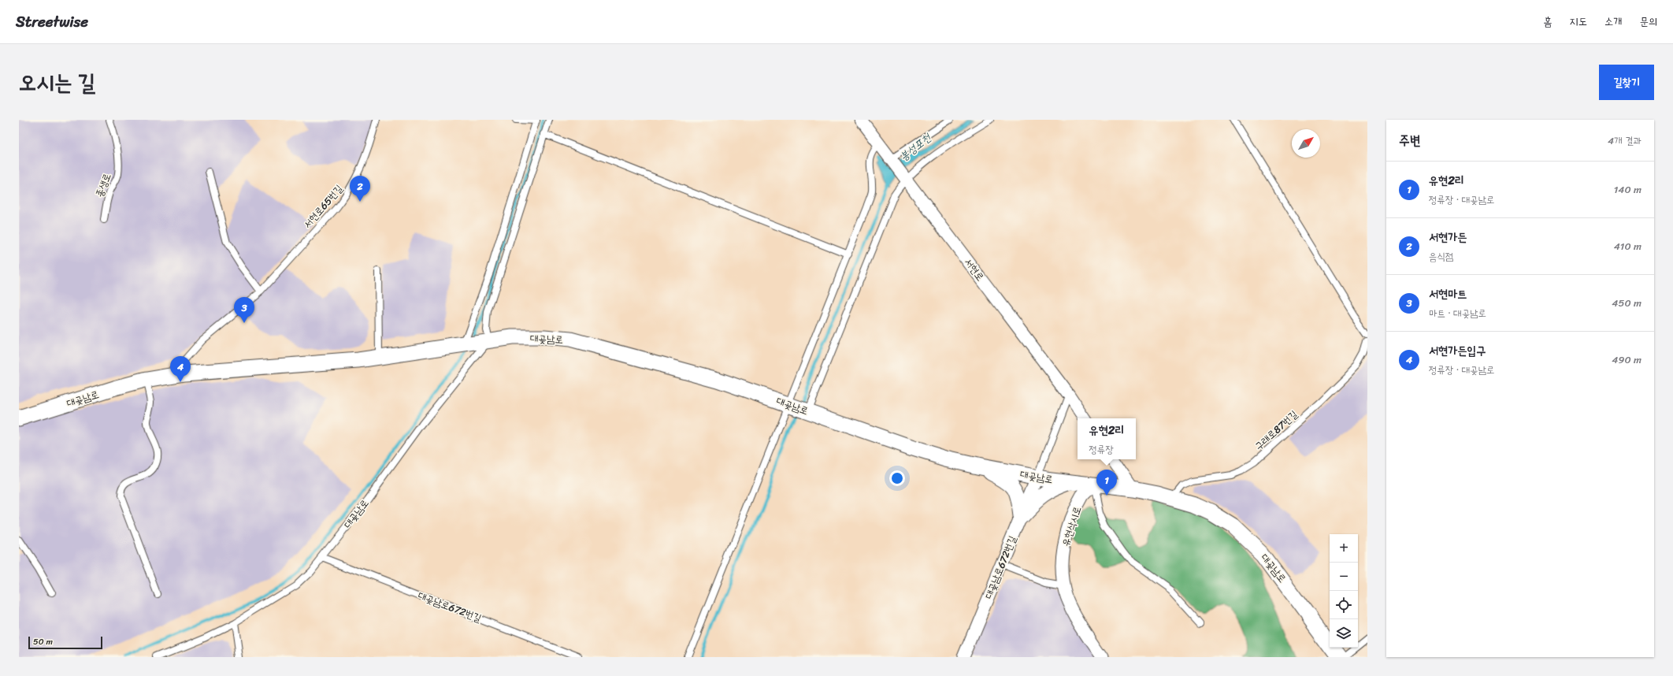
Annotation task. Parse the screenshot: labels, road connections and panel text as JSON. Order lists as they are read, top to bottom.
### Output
{
  "streets": {
    "street": [
      "서현로",
      "대곶남로",
      "유현삭시로",
      "대곶남로672번길"
    ],
    "lane": ["종생로", "서현로65번길", "구래로87번길"]
  },
  "crossings": [
    ["서현로65번길", "대곶남로"],
    ["대곶남로", "구래로87번길"],
    ["대곶남로", "유현삭시로"],
    ["대곶남로", "대곶남로672번길"]
  ],
  "water": ["봉성포천"],
  "scale_bar": "50 m",
  "north": "top right",
  "page": {
    "header": "Streetwise",
    "nav": [
      "홈",
      "지도",
      "소개",
      "문의"
    ],
    "title": "오시는 길",
    "buttons": "길찾기",
    "heading": ["주변", "4개 결과"],
    "list": [
      {
        "mark": "1",
        "name": "유현2리",
        "note": "정류장 · 대곶남로",
        "value": "140 m"
      },
      {
        "mark": "2",
        "name": "서현가든",
        "note": "음식점",
        "value": "410 m"
      },
      {
        "mark": "3",
        "name": "서현마트",
        "note": "마트 · 대곶남로",
        "value": "450 m"
      },
      {
        "mark": "4",
        "name": "서현가든입구",
        "note": "정류장 · 대곶남로",
        "value": "490 m"
      }
    ],
    "pins": [
      "2",
      "3",
      "4",
      "1"
    ],
    "popup": ["유현2리", "정류장"],
    "map_buttons": ["+", "−"],
    "scale": "50 m"
  }
}
